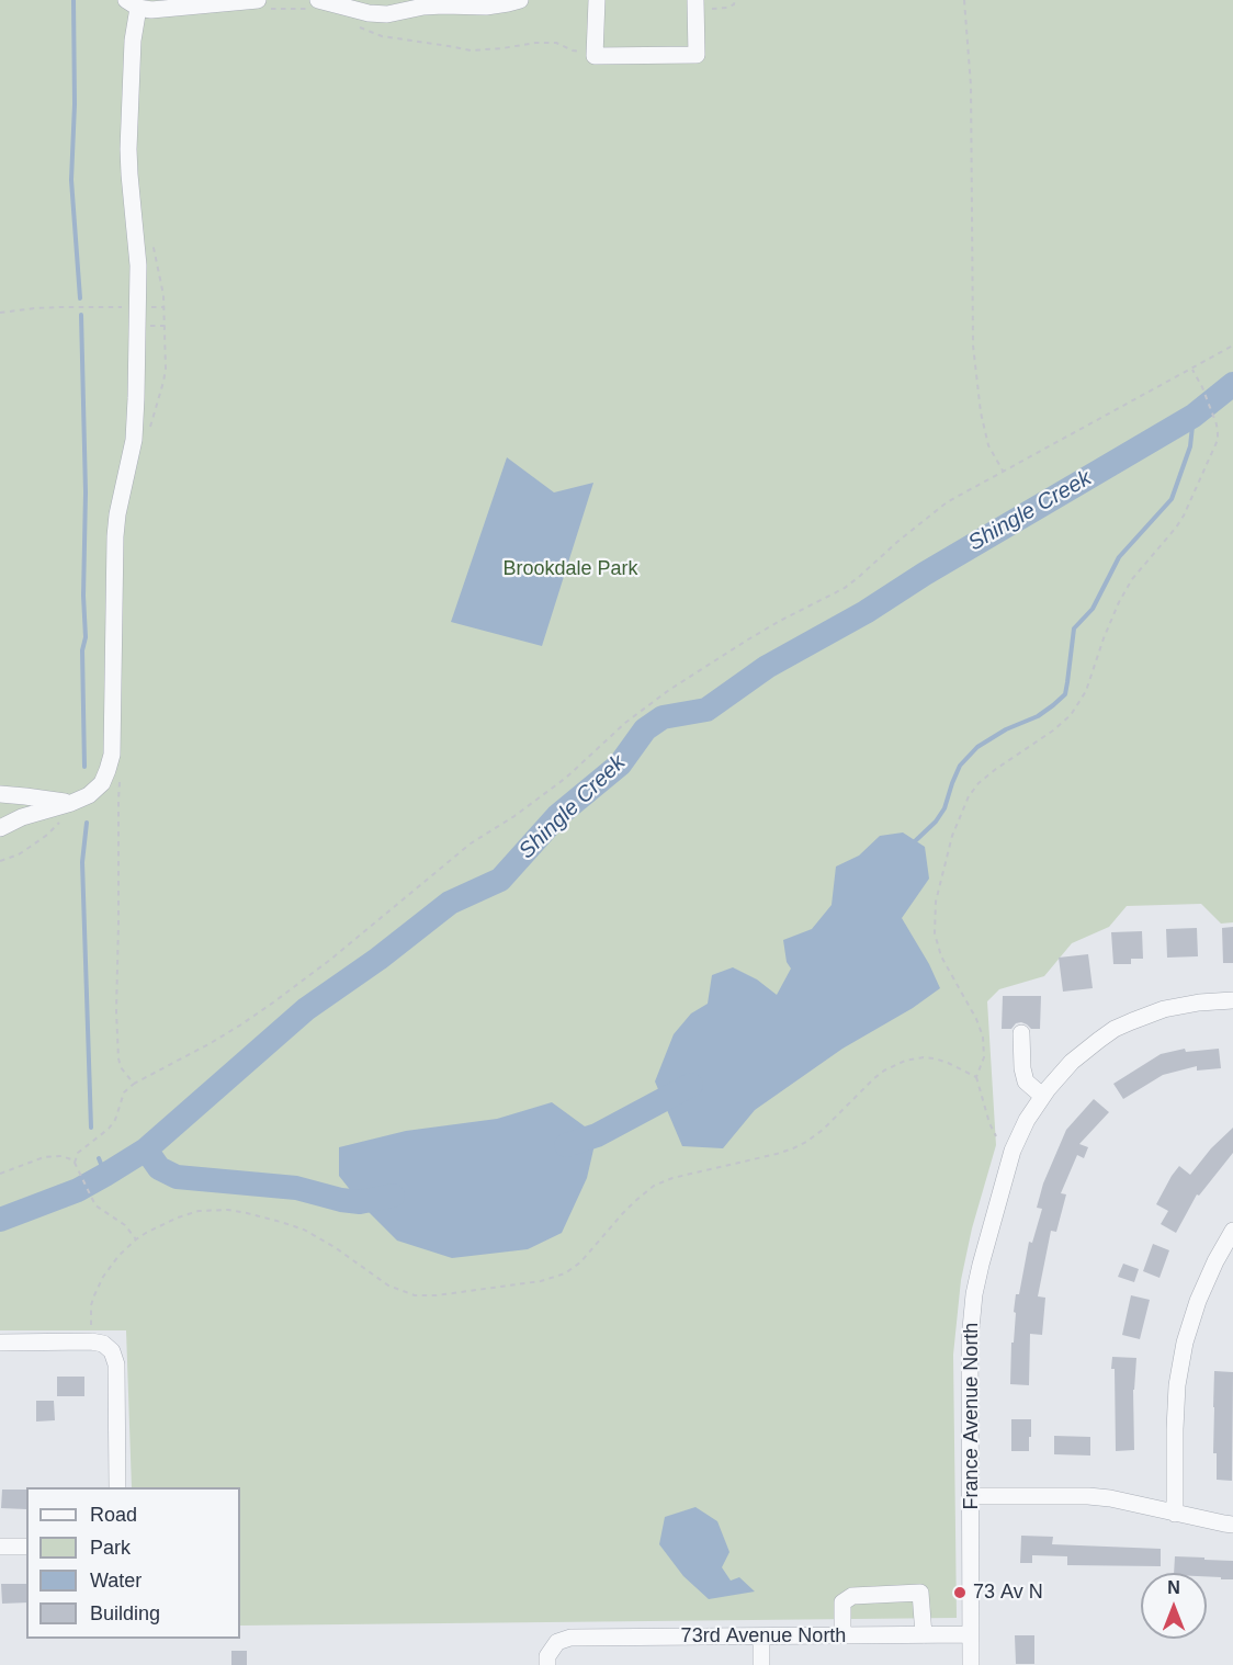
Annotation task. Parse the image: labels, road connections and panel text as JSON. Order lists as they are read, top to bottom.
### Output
{
  "streets": {
    "street": ["France Avenue North", "73rd Avenue North"]
  },
  "crossings": [
    ["France Avenue North", "73rd Avenue North"]
  ],
  "water": ["Shingle Creek"],
  "parks": ["Brookdale Park"],
  "places": ["73 Av N"],
  "legend": [
    "Road",
    "Park",
    "Water",
    "Building"
  ],
  "north": "top"
}
